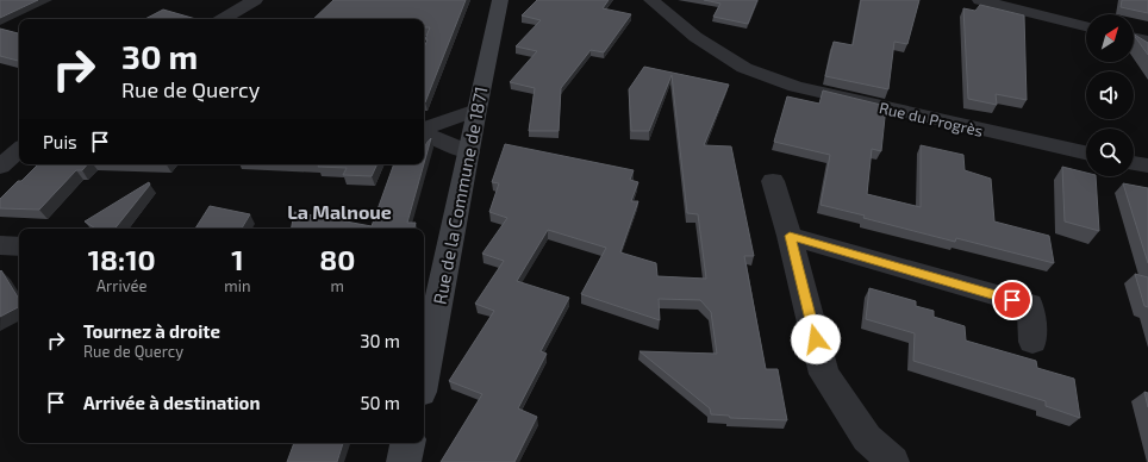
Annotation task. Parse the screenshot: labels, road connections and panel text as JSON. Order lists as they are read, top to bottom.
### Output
{
  "streets": {
    "street": ["Rue du Progrès", "Rue de la Commune de 1871"]
  },
  "districts": ["La Malnoue"],
  "north": "top right",
  "page": {
    "turn": ["30 m", "Rue de Quercy"],
    "then": "Puis",
    "eta": [
      "18:10",
      "Arrivée",
      "1",
      "min",
      "80",
      "m"
    ],
    "list": [
      {
        "name": "Tournez à droite",
        "note": "Rue de Quercy",
        "value": "30 m"
      },
      {
        "name": "Arrivée à destination",
        "value": "50 m"
      }
    ]
  }
}
